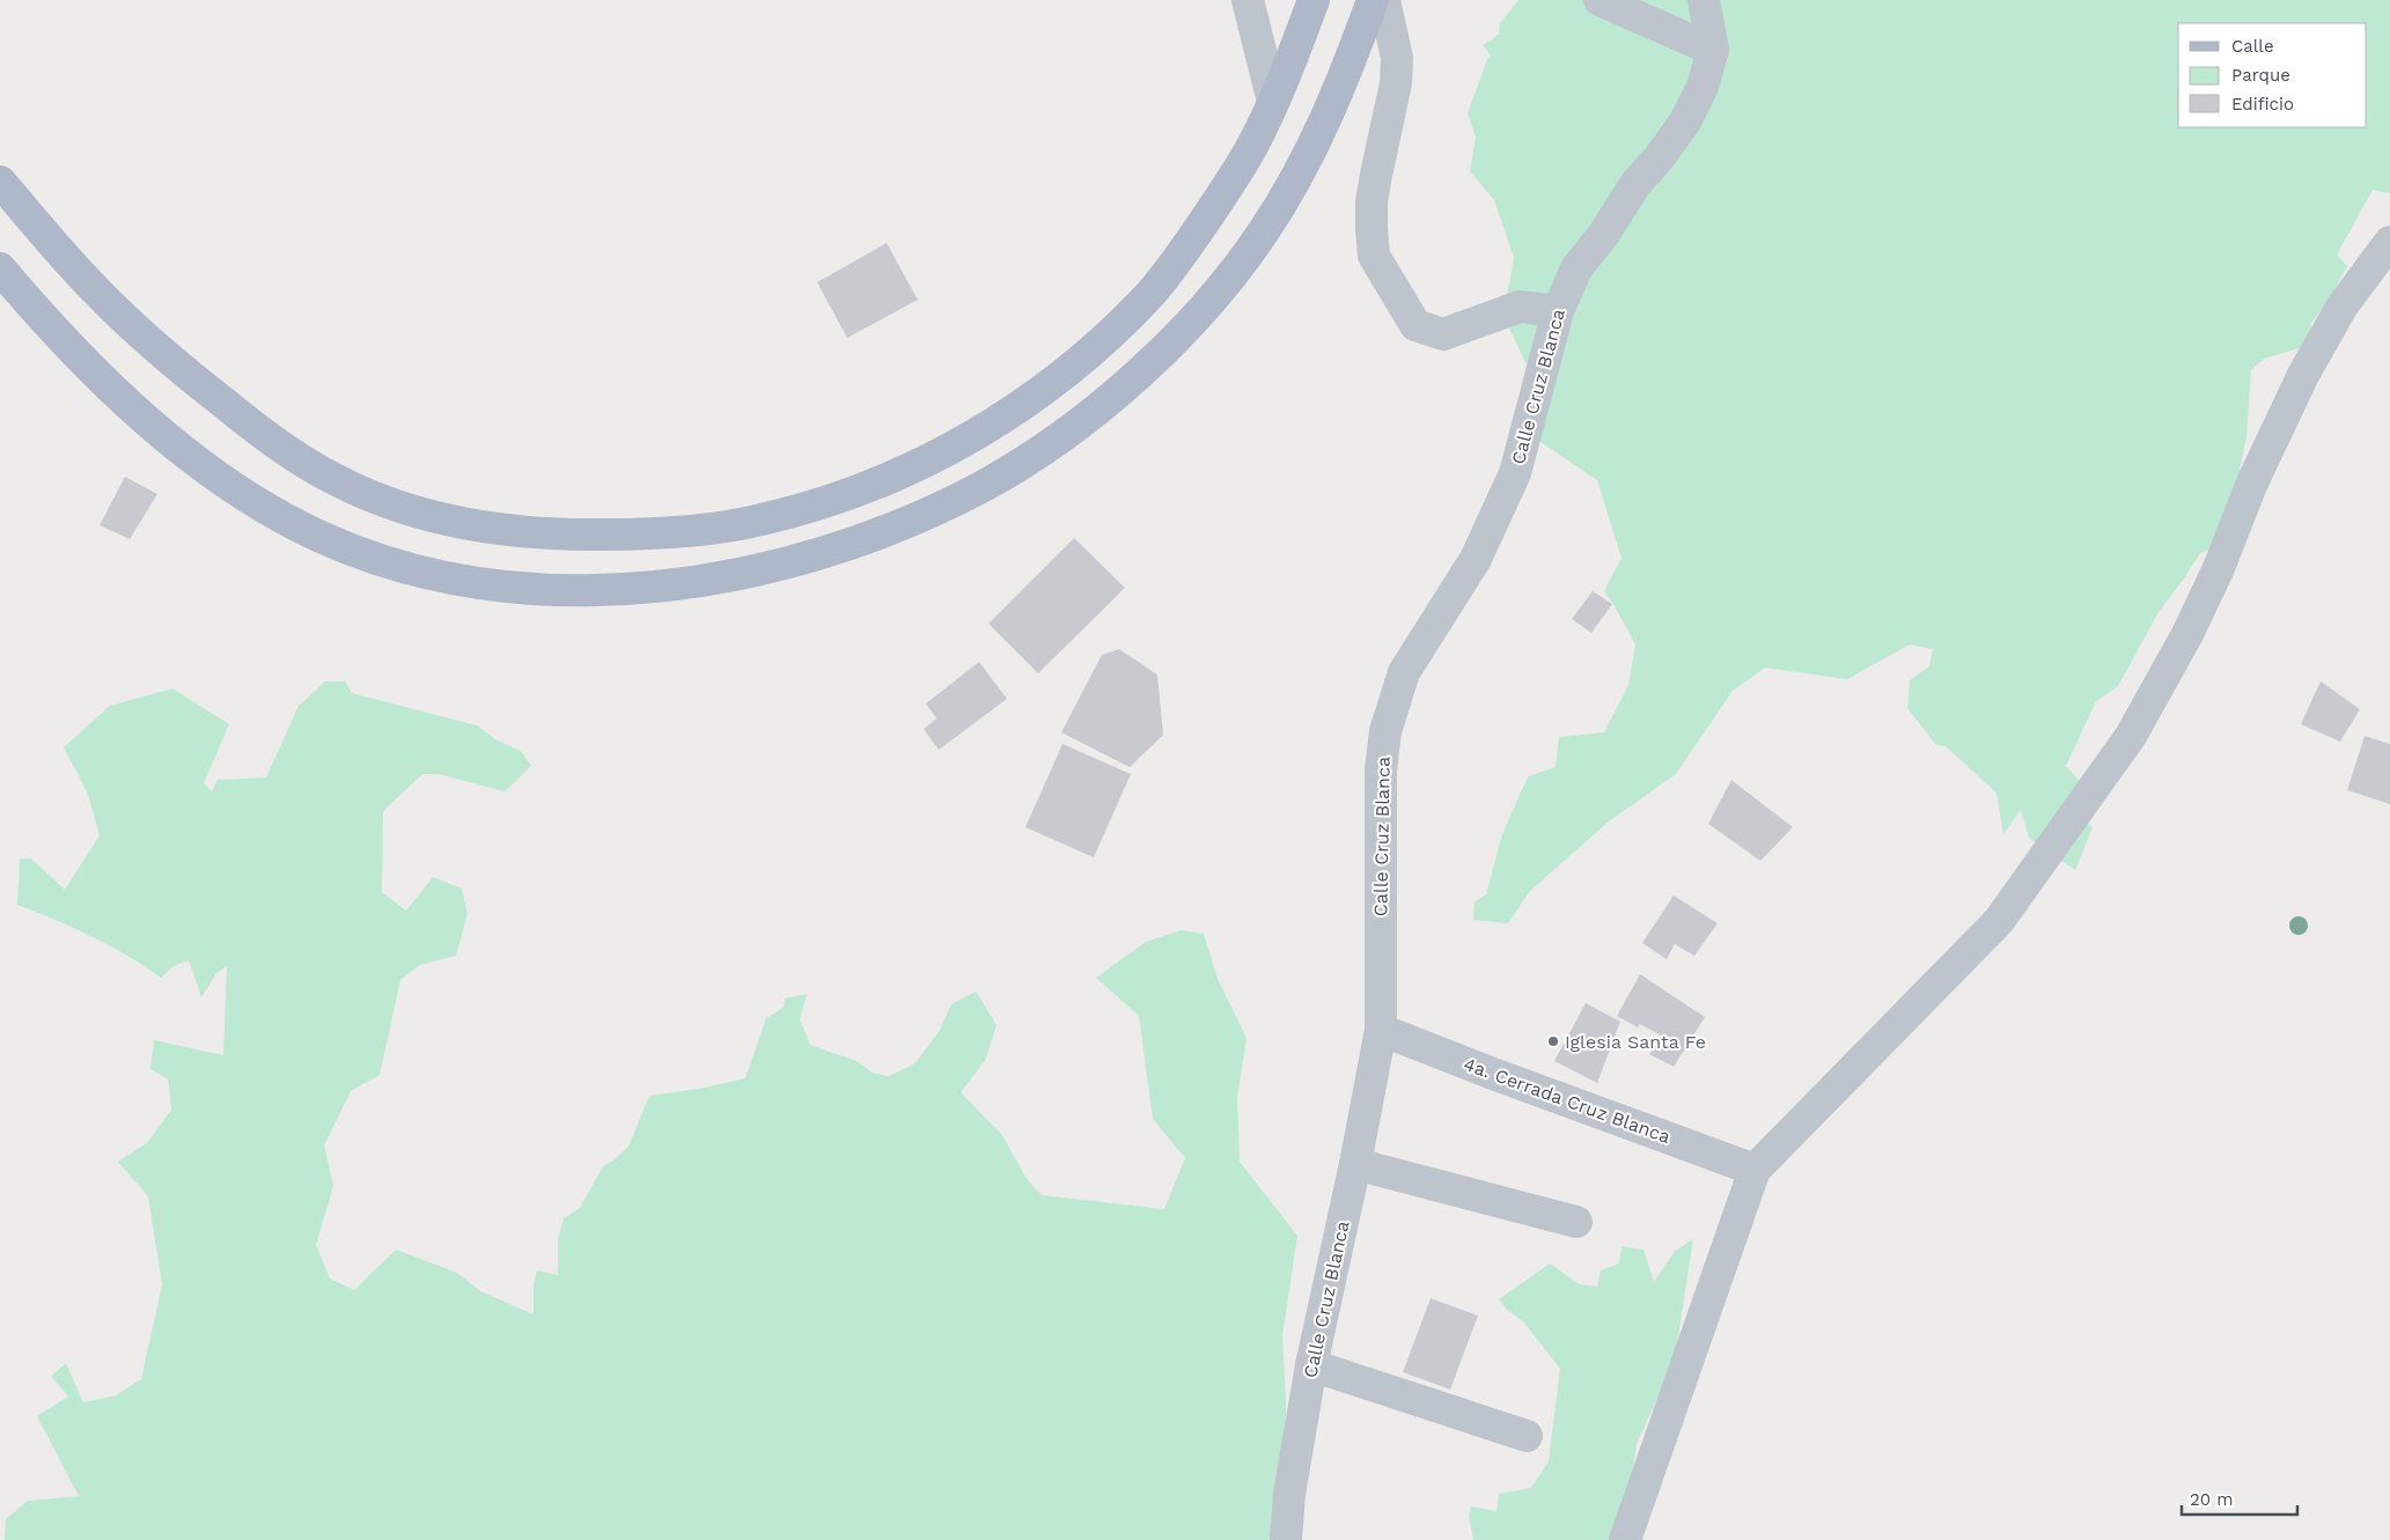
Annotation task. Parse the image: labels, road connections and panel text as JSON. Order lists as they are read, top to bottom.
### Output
{
  "streets": {
    "street": ["Calle Cruz Blanca", "4a. Cerrada Cruz Blanca"]
  },
  "crossings": [
    ["Calle Cruz Blanca", "4a. Cerrada Cruz Blanca"]
  ],
  "places": ["Iglesia Santa Fe"],
  "legend": ["Calle", "Parque", "Edificio"],
  "scale_bar": "20 m"
}
